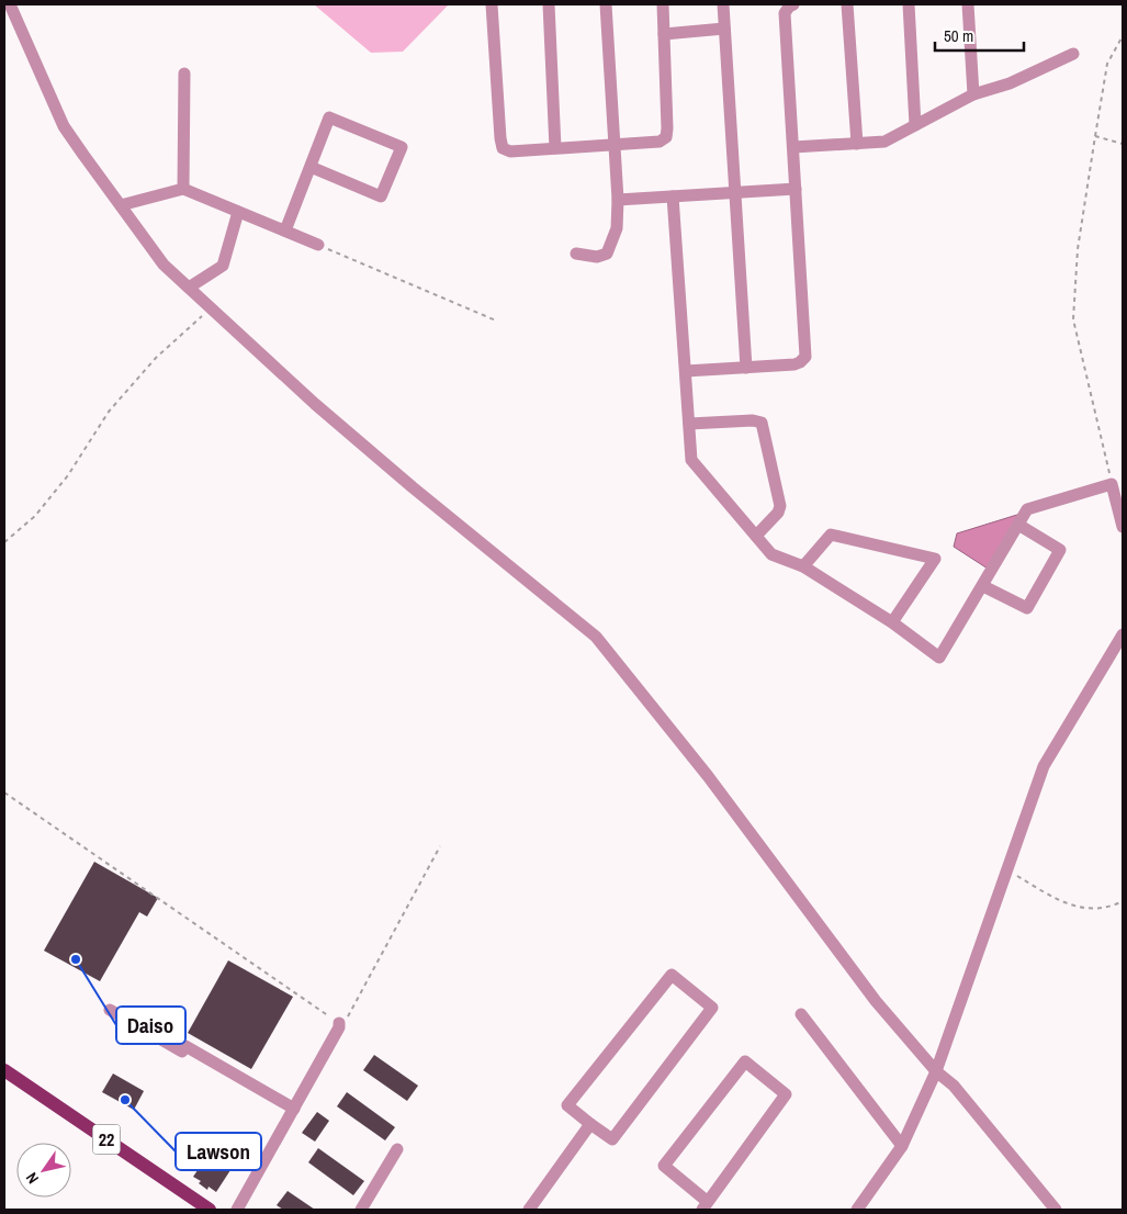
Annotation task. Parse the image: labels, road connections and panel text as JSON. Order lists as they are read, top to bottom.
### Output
{
  "streets": {
    "main road": ["22"]
  },
  "places": ["Daiso", "Lawson"],
  "scale_bar": "50 m",
  "north": "bottom left"
}
